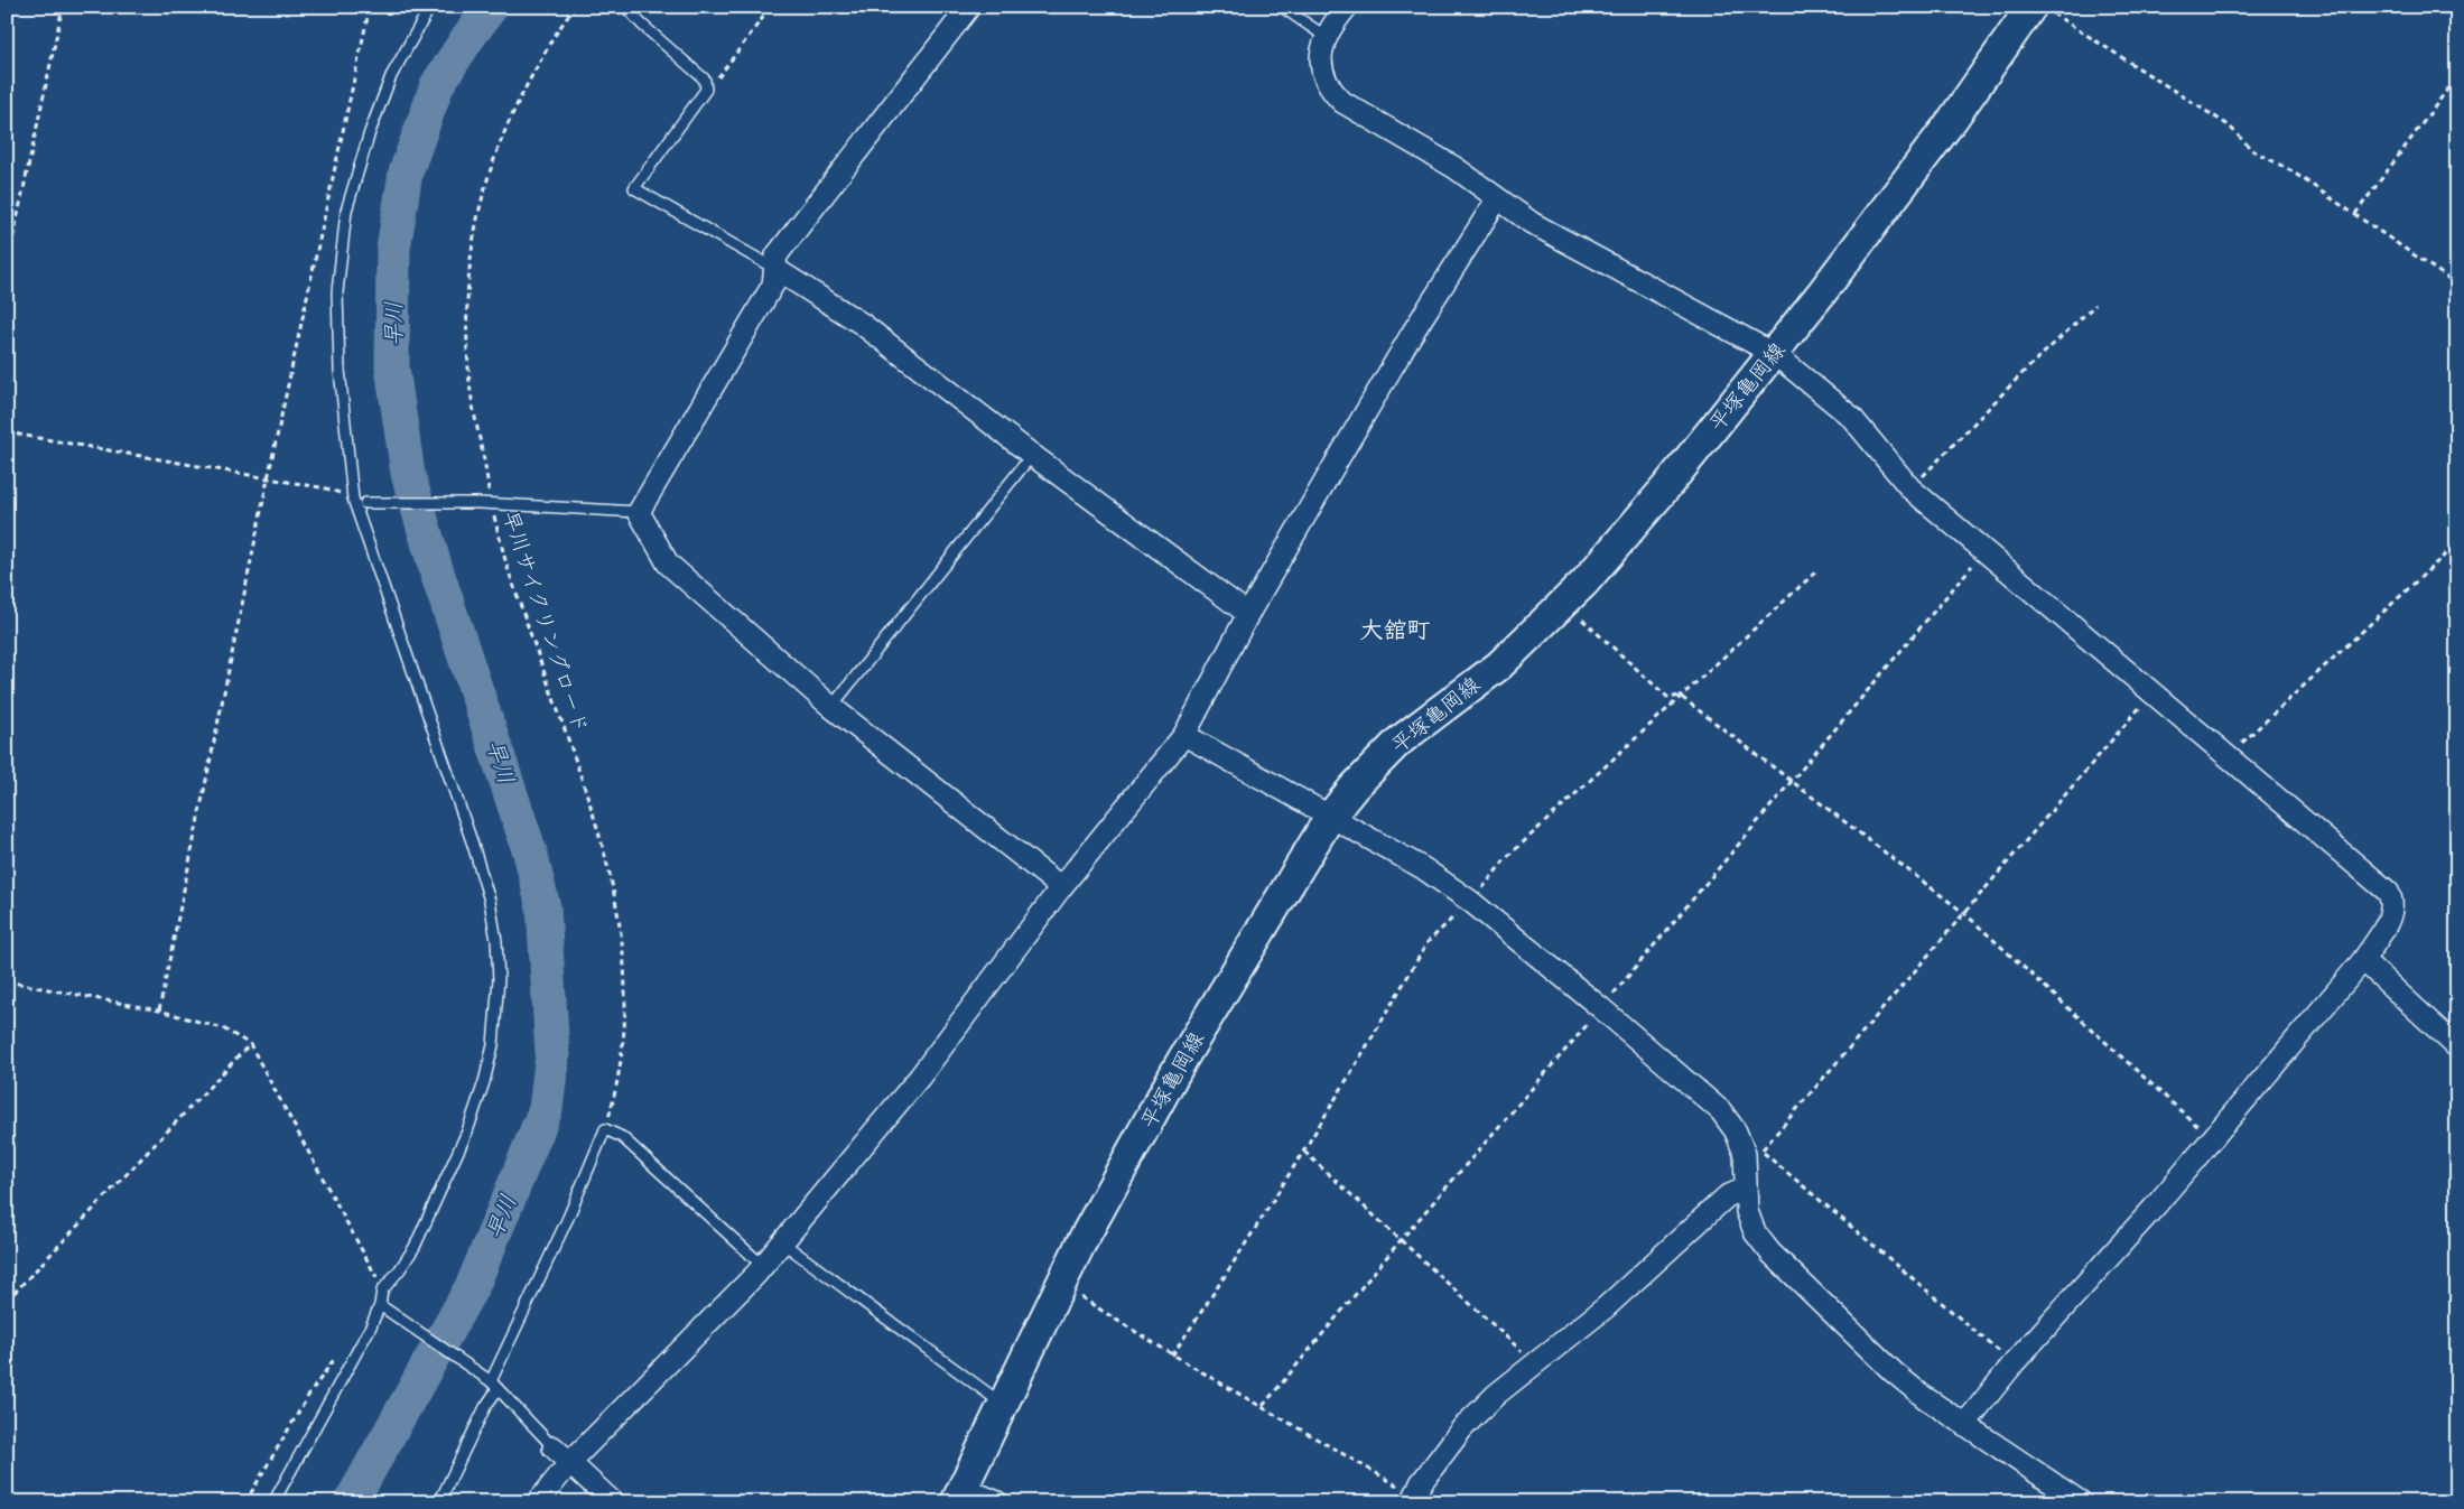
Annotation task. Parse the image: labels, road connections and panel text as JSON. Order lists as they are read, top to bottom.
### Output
{
  "streets": {
    "main road": ["平塚亀岡線"],
    "path": ["早川サイクリングロード"]
  },
  "districts": ["大舘町"],
  "water": ["早川"]
}
